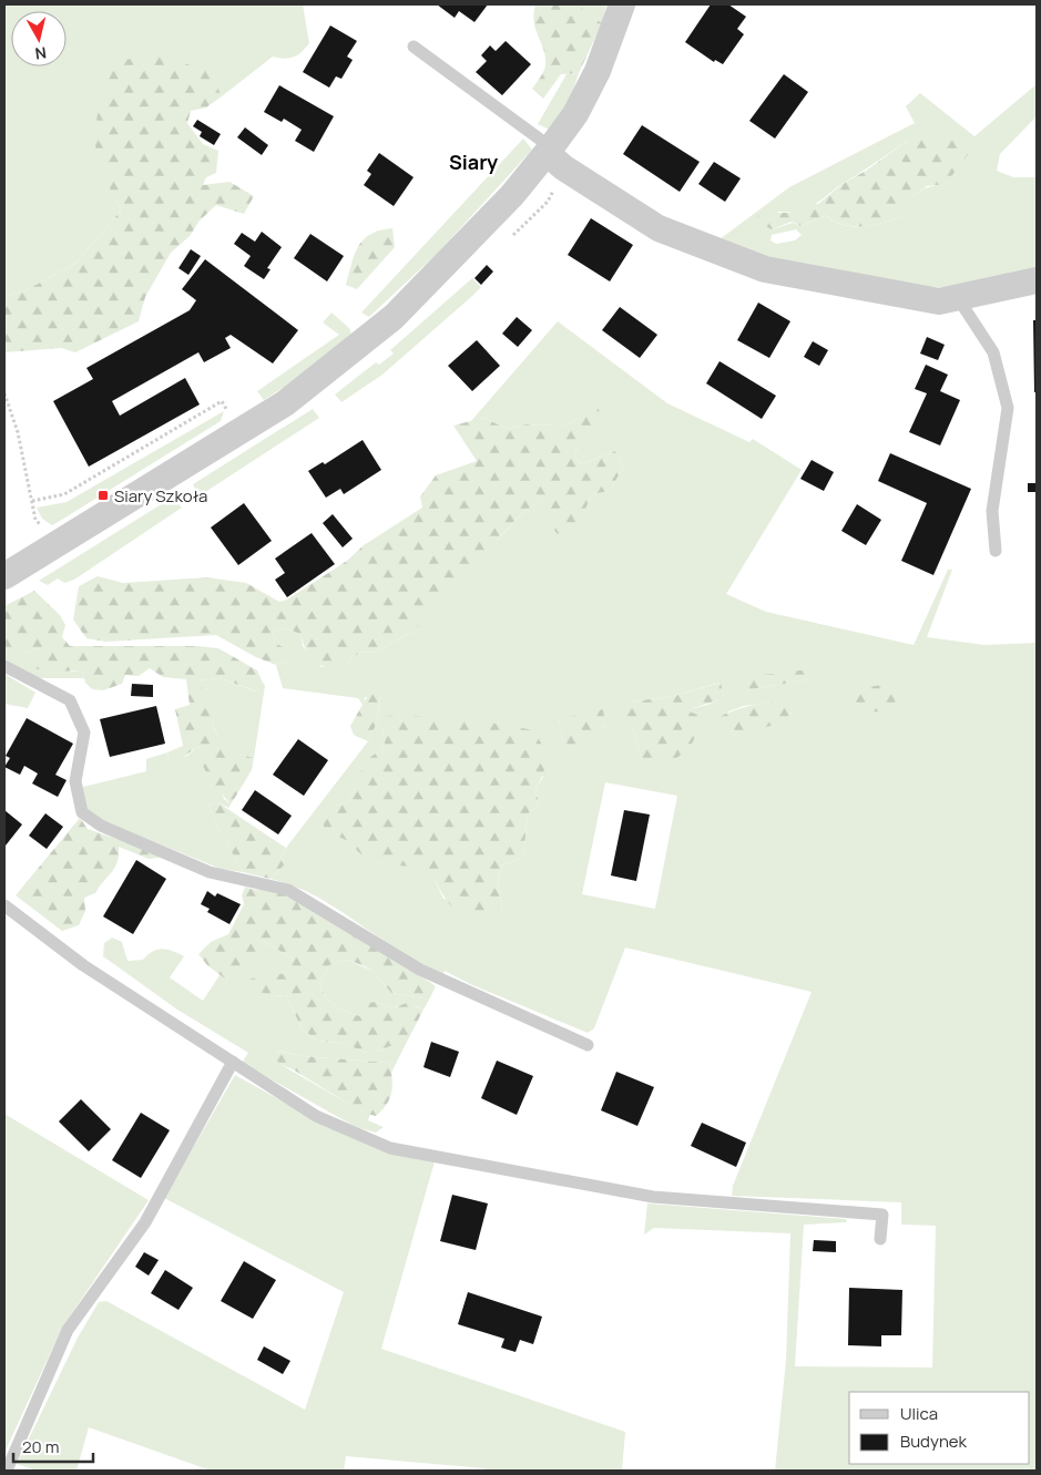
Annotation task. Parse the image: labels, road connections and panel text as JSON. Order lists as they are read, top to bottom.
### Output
{
  "districts": ["Siary"],
  "places": {
    "transit": ["Siary Szkoła"]
  },
  "legend": ["Ulica", "Budynek"],
  "scale_bar": "20 m",
  "north": "bottom"
}
